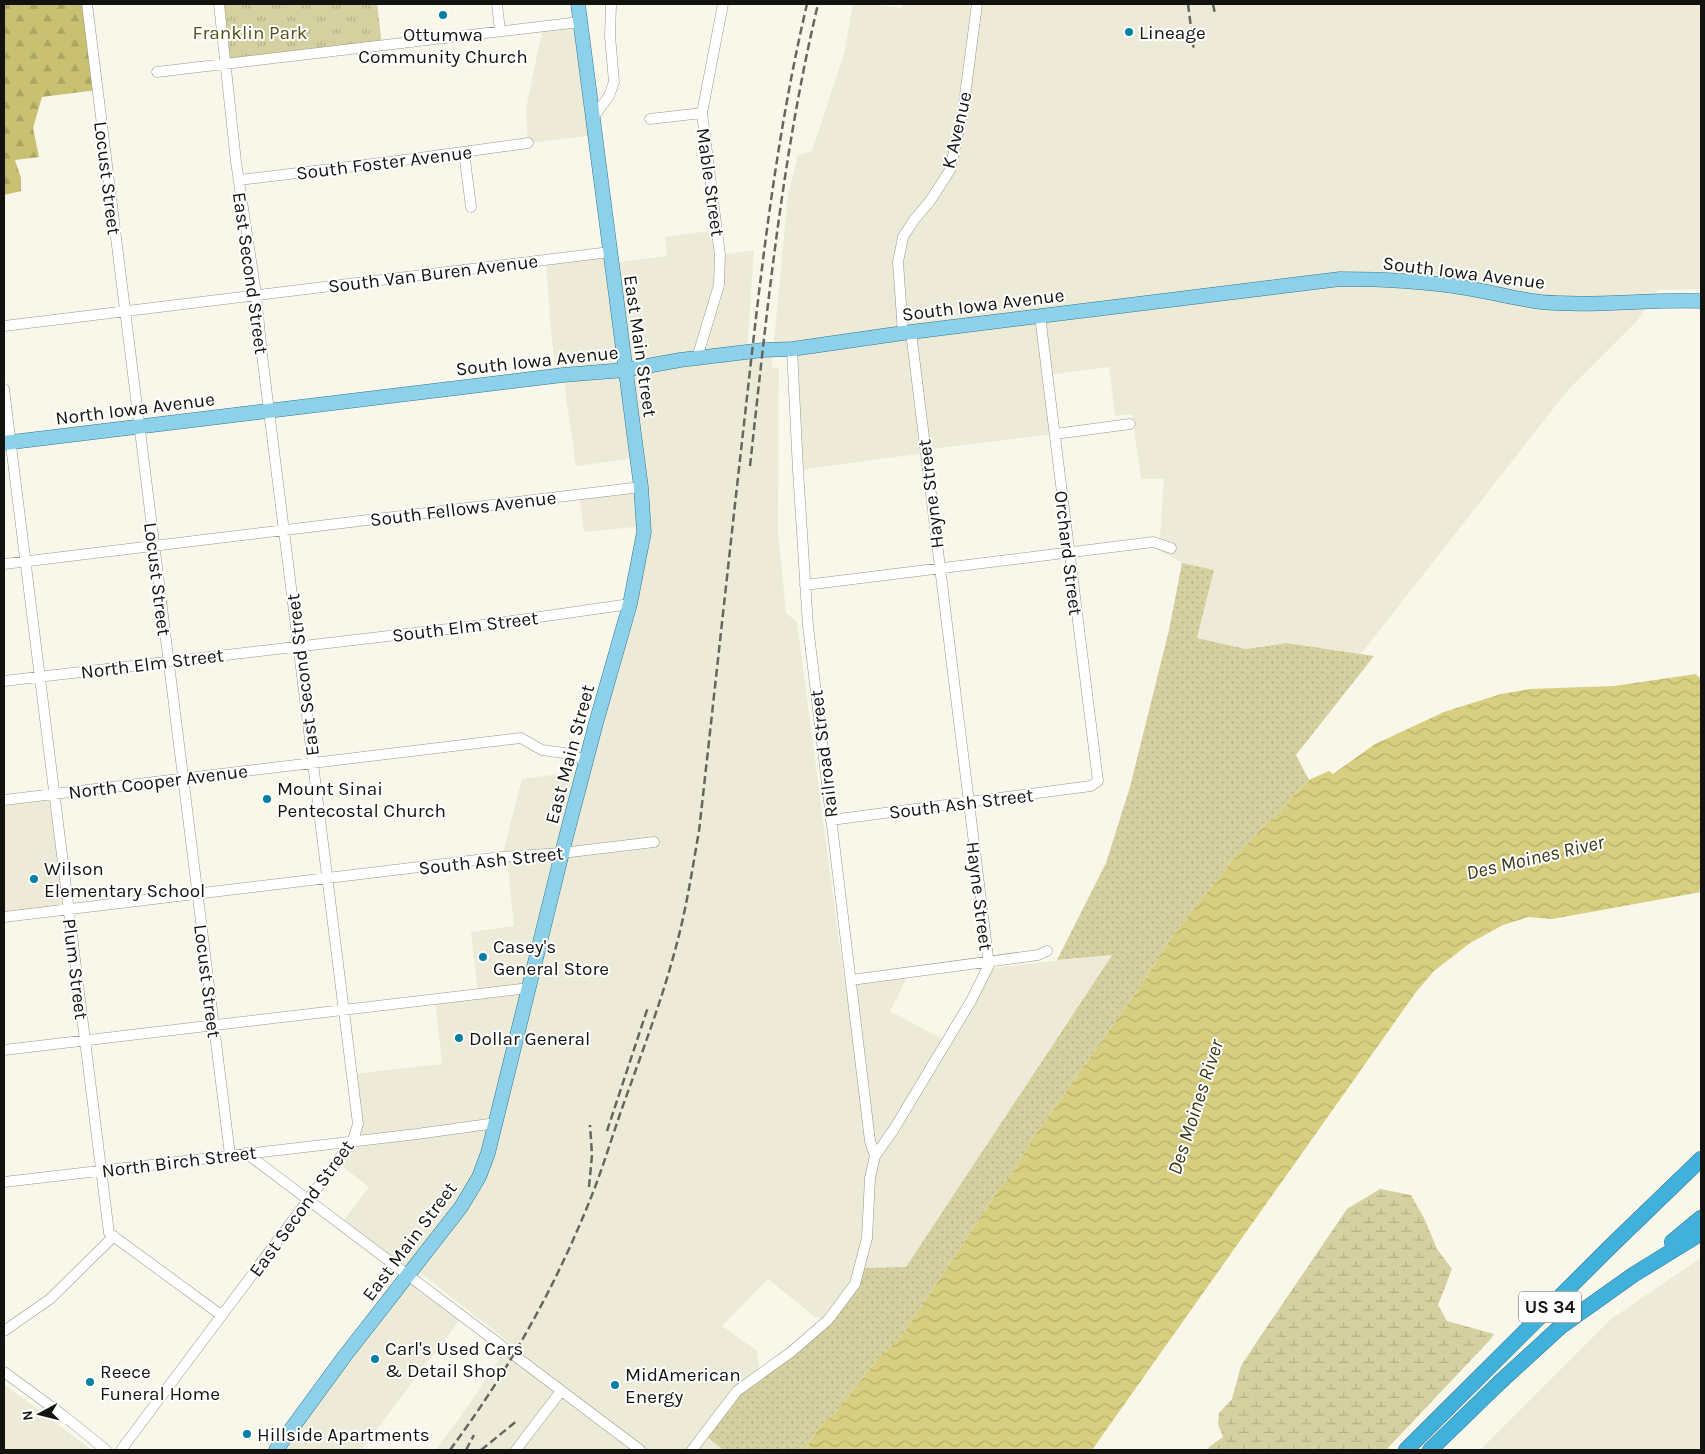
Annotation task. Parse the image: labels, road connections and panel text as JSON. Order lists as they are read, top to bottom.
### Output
{
  "streets": {
    "highway": ["US 34"],
    "main road": ["South Iowa Avenue", "East Main Street", "North Iowa Avenue"],
    "street": [
      "K Avenue",
      "South Foster Avenue",
      "Locust Street",
      "Mable Street",
      "East Second Street",
      "South Van Buren Avenue",
      "Hayne Street",
      "South Fellows Avenue",
      "Orchard Street",
      "South Elm Street",
      "North Elm Street",
      "Railroad Street",
      "North Cooper Avenue",
      "South Ash Street",
      "Plum Street",
      "North Birch Street"
    ]
  },
  "crossings": [
    ["K Avenue", "South Iowa Avenue"],
    ["K Avenue", "Hayne Street"],
    ["South Foster Avenue", "East Second Street"],
    ["Locust Street", "South Van Buren Avenue"],
    ["Locust Street", "North Iowa Avenue"],
    ["Locust Street", "South Fellows Avenue"],
    ["Locust Street", "North Elm Street"],
    ["Locust Street", "North Cooper Avenue"],
    ["Locust Street", "South Ash Street"],
    ["Locust Street", "North Birch Street"],
    ["Mable Street", "South Iowa Avenue"],
    ["South Iowa Avenue", "East Second Street"],
    ["South Iowa Avenue", "East Main Street"],
    ["South Iowa Avenue", "North Iowa Avenue"],
    ["South Iowa Avenue", "Hayne Street"],
    ["South Iowa Avenue", "Orchard Street"],
    ["South Iowa Avenue", "Railroad Street"],
    ["East Second Street", "South Van Buren Avenue"],
    ["East Second Street", "North Iowa Avenue"],
    ["East Second Street", "South Fellows Avenue"],
    ["East Second Street", "South Elm Street"],
    ["East Second Street", "North Elm Street"],
    ["East Second Street", "North Cooper Avenue"],
    ["East Second Street", "South Ash Street"],
    ["East Second Street", "North Birch Street"],
    ["South Van Buren Avenue", "East Main Street"],
    ["East Main Street", "South Fellows Avenue"],
    ["East Main Street", "South Elm Street"],
    ["East Main Street", "North Cooper Avenue"],
    ["East Main Street", "South Ash Street"],
    ["East Main Street", "North Birch Street"],
    ["North Iowa Avenue", "Plum Street"],
    ["Hayne Street", "Railroad Street"],
    ["Hayne Street", "South Ash Street"],
    ["South Fellows Avenue", "Plum Street"],
    ["Orchard Street", "South Ash Street"],
    ["South Elm Street", "North Elm Street"],
    ["North Elm Street", "Plum Street"],
    ["Railroad Street", "South Ash Street"],
    ["North Cooper Avenue", "Plum Street"],
    ["South Ash Street", "Plum Street"],
    ["Plum Street", "North Birch Street"]
  ],
  "water": ["Des Moines River"],
  "parks": ["Franklin Park"],
  "places": [
    "Ottumwa Community Church",
    "Lineage",
    "Mount Sinai Pentecostal Church",
    "Wilson Elementary School",
    "Casey's General Store",
    "Dollar General",
    "Carl's Used Cars & Detail Shop",
    "Reece Funeral Home",
    "MidAmerican Energy",
    "Hillside Apartments"
  ],
  "north": "left"
}
